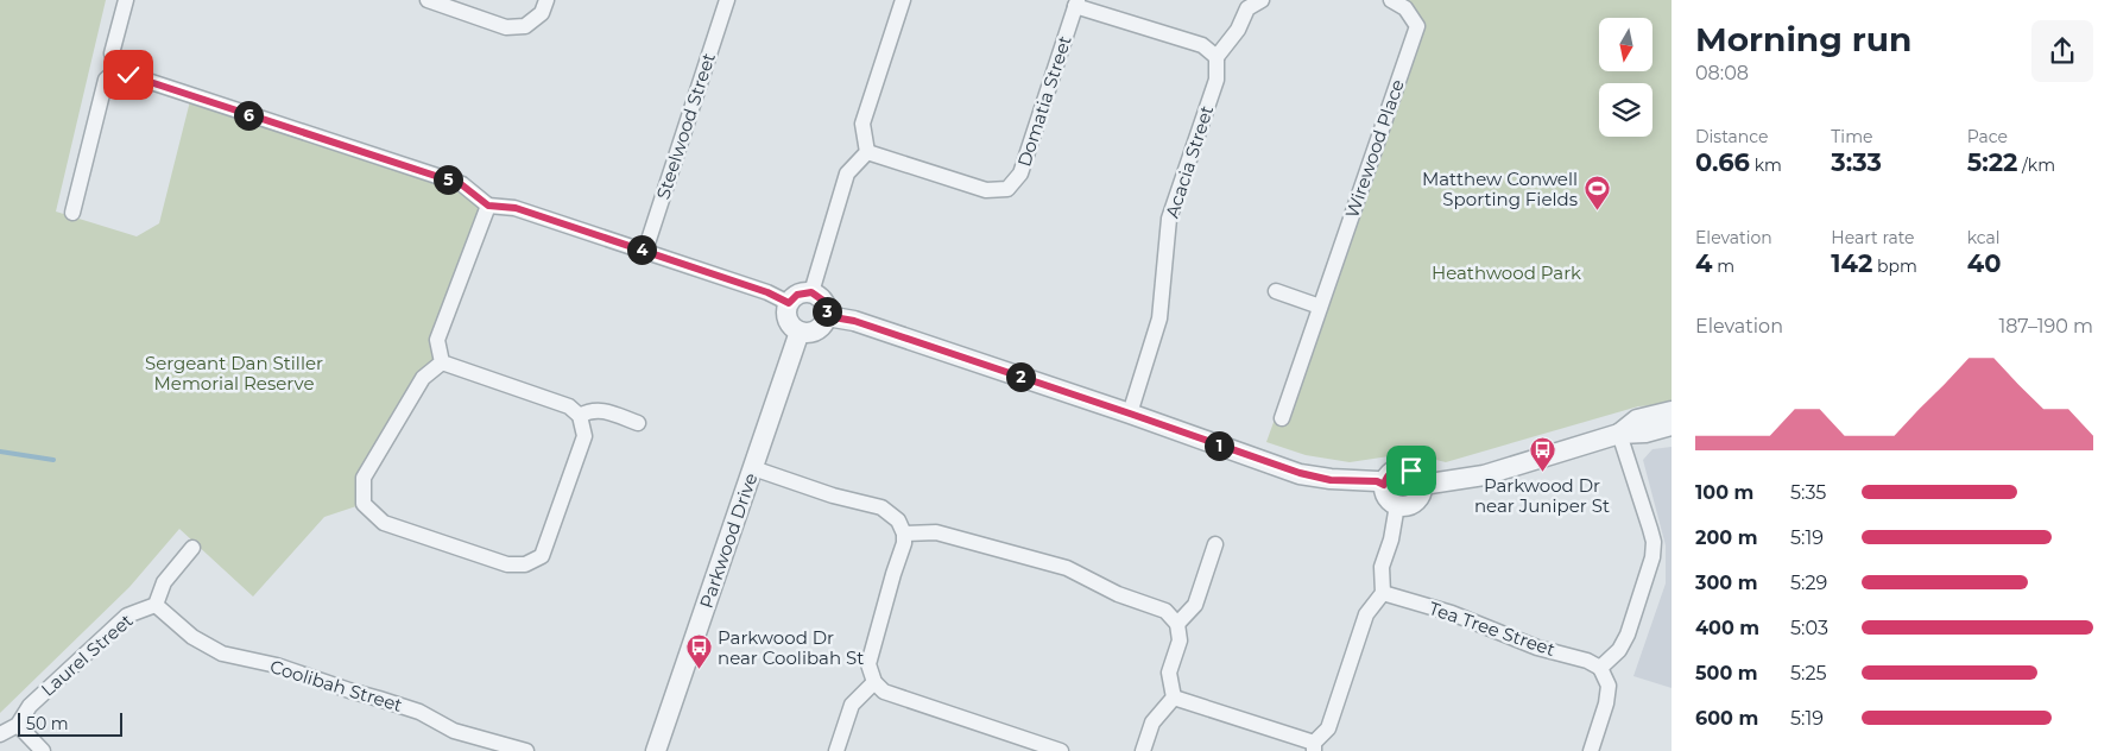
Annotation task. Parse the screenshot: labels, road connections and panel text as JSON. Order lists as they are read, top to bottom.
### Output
{
  "streets": {
    "street": [
      "Domatia Street",
      "Steelwood Street",
      "Wirewood Place",
      "Acacia Street",
      "Parkwood Drive",
      "Tea Tree Street",
      "Laurel Street",
      "Coolibah Street"
    ]
  },
  "crossings": [
    ["Laurel Street", "Coolibah Street"]
  ],
  "parks": ["Heathwood Park", "Sergeant Dan Stiller Memorial Reserve"],
  "places": {
    "sports": ["Matthew Conwell Sporting Fields"],
    "bus stop": ["Parkwood Dr near Juniper St", "Parkwood Dr near Coolibah St"]
  },
  "scale_bar": "50 m",
  "north": "bottom",
  "page": {
    "heading": ["Morning run", "08:08"],
    "pins": [
      "6",
      "5",
      "4",
      "3",
      "2",
      "1"
    ],
    "stats": [
      ["Distance", "0.66 km"],
      ["Time", "3:33"],
      ["Pace", "5:22 /km"],
      ["Elevation", "4 m"],
      ["Heart rate", "142 bpm"],
      ["kcal", "40"]
    ],
    "chart": ["Elevation", "187–190 m"],
    "list": [
      {
        "name": "100 m",
        "note": "5:35"
      },
      {
        "name": "200 m",
        "note": "5:19"
      },
      {
        "name": "300 m",
        "note": "5:29"
      },
      {
        "name": "400 m",
        "note": "5:03"
      },
      {
        "name": "500 m",
        "note": "5:25"
      },
      {
        "name": "600 m",
        "note": "5:19"
      }
    ],
    "scale": "50 m"
  }
}
